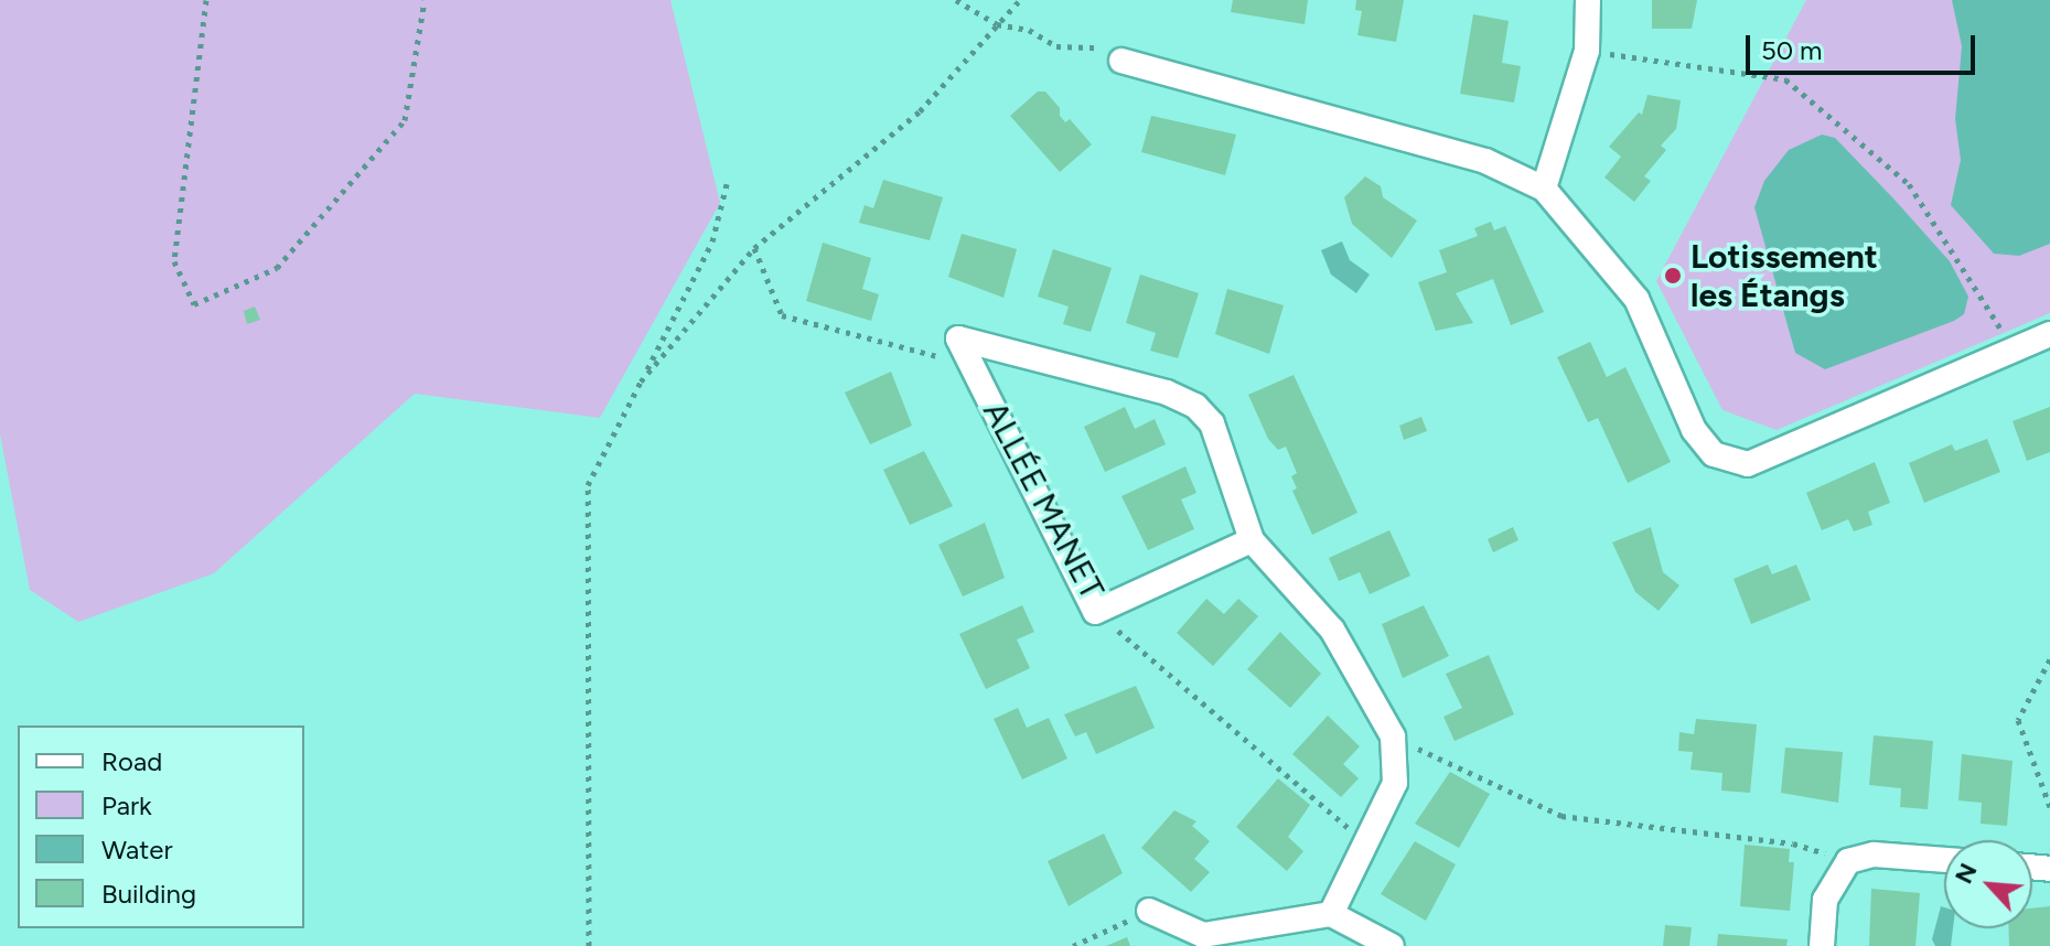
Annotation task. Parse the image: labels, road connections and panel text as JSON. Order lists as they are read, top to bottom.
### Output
{
  "streets": {
    "street": ["ALLÉE MANET"]
  },
  "places": ["Lotissement les Étangs"],
  "legend": [
    "Road",
    "Park",
    "Water",
    "Building"
  ],
  "scale_bar": "50 m",
  "north": "top left"
}
